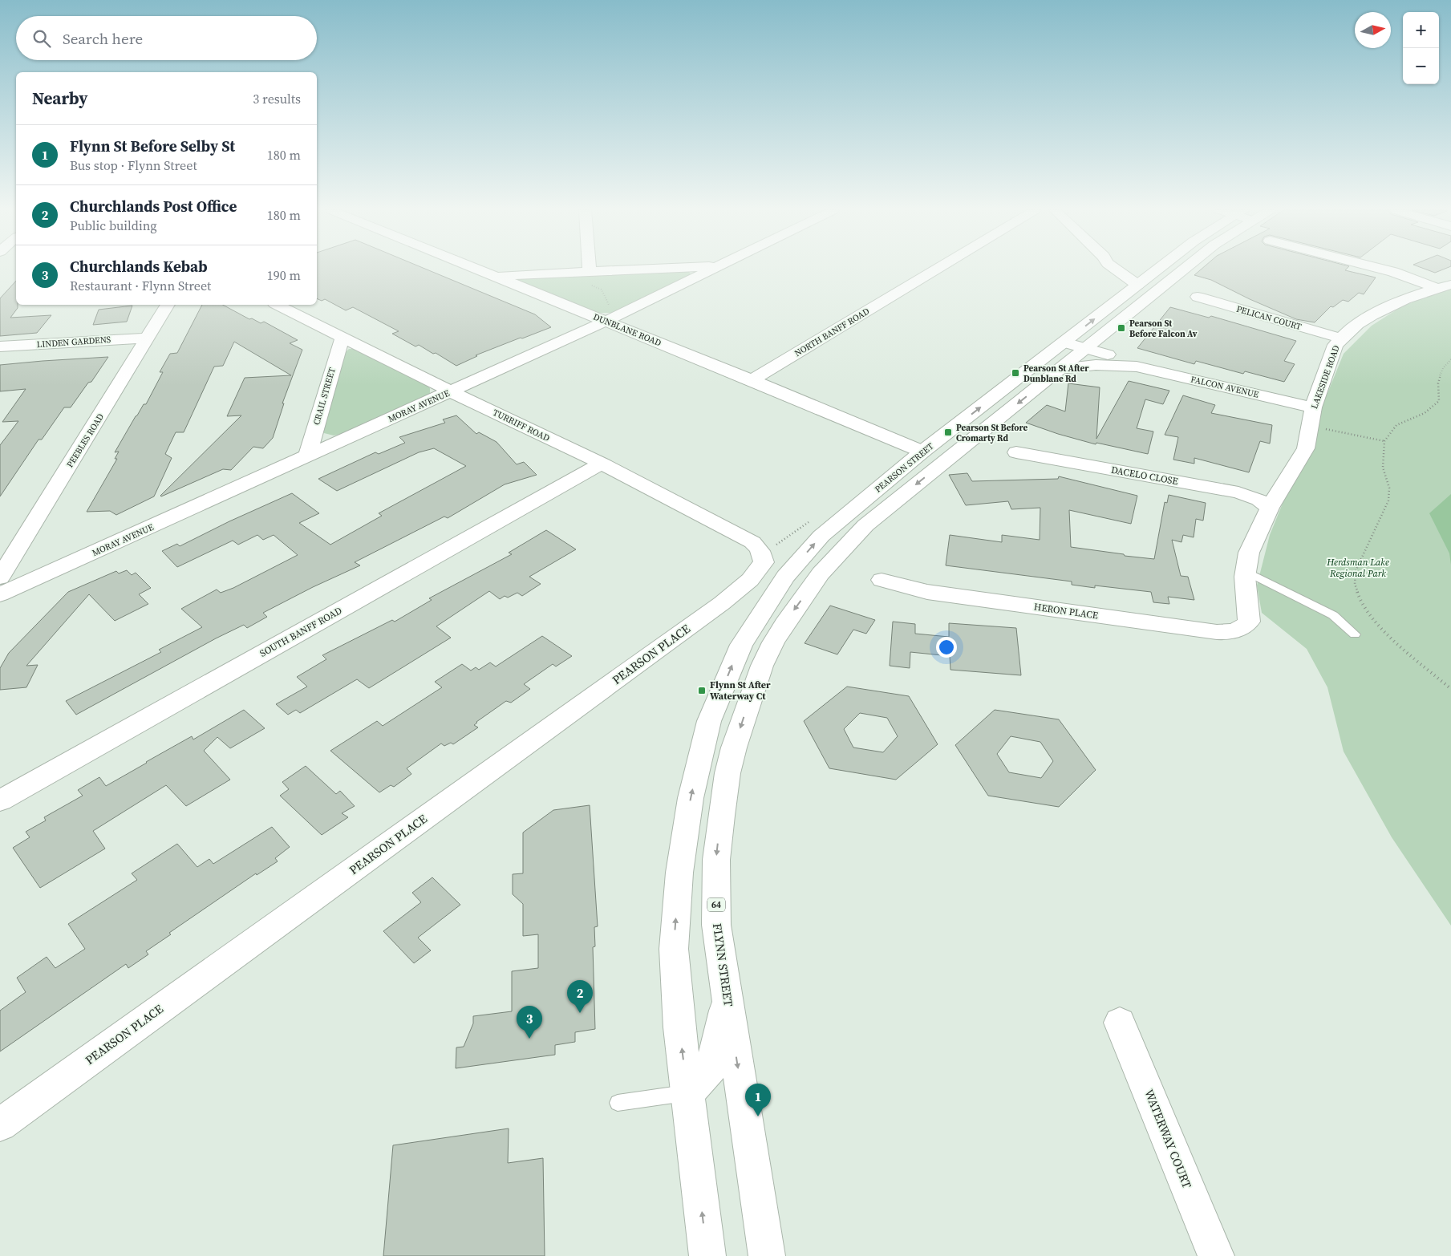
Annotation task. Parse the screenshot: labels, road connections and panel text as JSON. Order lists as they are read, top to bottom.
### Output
{
  "streets": {
    "street": [
      "PELICAN COURT",
      "DUNBLANE ROAD",
      "NORTH BANFF ROAD",
      "LINDEN GARDENS",
      "LAKESIDE ROAD",
      "FALCON AVENUE",
      "CRAIL STREET",
      "MORAY AVENUE",
      "TURRIFF ROAD",
      "PEEBLES ROAD",
      "PEARSON STREET",
      "DACELO CLOSE",
      "HERON PLACE",
      "SOUTH BANFF ROAD",
      "PEARSON PLACE",
      "64",
      "FLYNN STREET",
      "WATERWAY COURT"
    ]
  },
  "crossings": [
    ["PELICAN COURT", "LAKESIDE ROAD"],
    ["DUNBLANE ROAD", "NORTH BANFF ROAD"],
    ["DUNBLANE ROAD", "MORAY AVENUE"],
    ["DUNBLANE ROAD", "PEARSON STREET"],
    ["LINDEN GARDENS", "PEEBLES ROAD"],
    ["LAKESIDE ROAD", "FALCON AVENUE"],
    ["LAKESIDE ROAD", "DACELO CLOSE"],
    ["LAKESIDE ROAD", "HERON PLACE"],
    ["FALCON AVENUE", "PEARSON STREET"],
    ["CRAIL STREET", "MORAY AVENUE"],
    ["CRAIL STREET", "TURRIFF ROAD"],
    ["MORAY AVENUE", "TURRIFF ROAD"],
    ["TURRIFF ROAD", "SOUTH BANFF ROAD"],
    ["TURRIFF ROAD", "PEARSON PLACE"],
    ["PEARSON STREET", "64"],
    ["PEARSON STREET", "FLYNN STREET"]
  ],
  "parks": ["Herdsman Lake Regional Park"],
  "places": {
    "transit": [
      "Pearson St Before Falcon Av",
      "Pearson St After Dunblane Rd",
      "Pearson St Before Cromarty Rd",
      "Flynn St After Waterway Ct"
    ]
  },
  "north": "right",
  "page": {
    "map_buttons": ["+", "−"],
    "search": "Search here",
    "heading": ["Nearby", "3 results"],
    "list": [
      {
        "mark": "1",
        "name": "Flynn St Before Selby St",
        "note": "Bus stop · Flynn Street",
        "value": "180 m"
      },
      {
        "mark": "2",
        "name": "Churchlands Post Office",
        "note": "Public building",
        "value": "180 m"
      },
      {
        "mark": "3",
        "name": "Churchlands Kebab",
        "note": "Restaurant · Flynn Street",
        "value": "190 m"
      }
    ],
    "pins": ["2", "3", "1"]
  }
}
